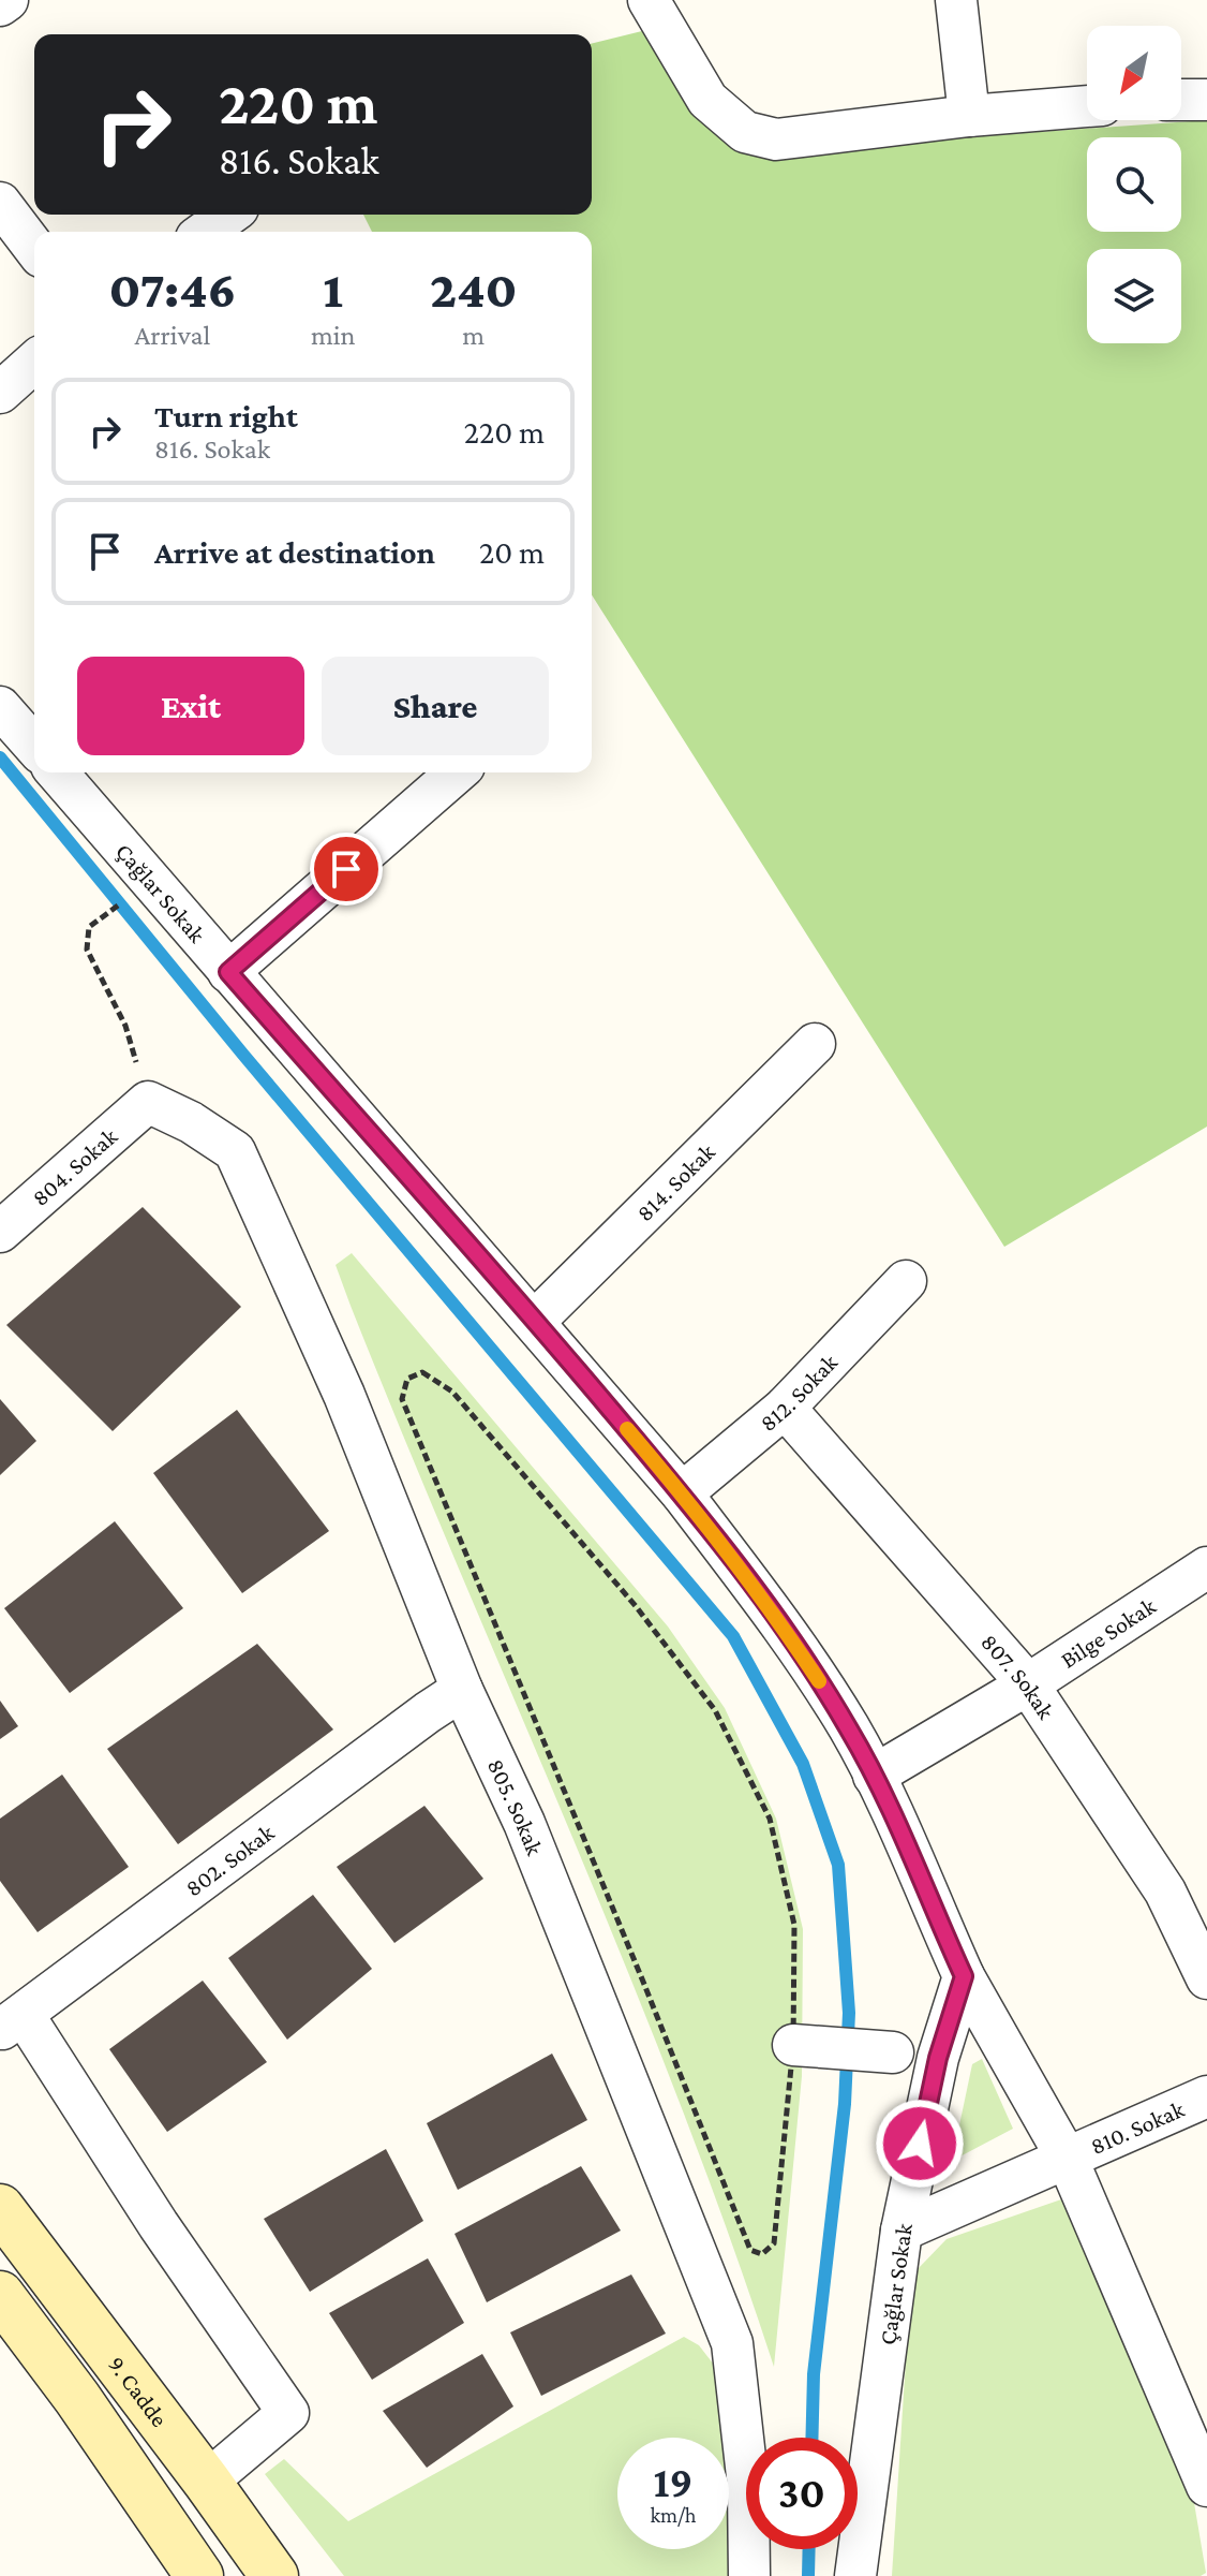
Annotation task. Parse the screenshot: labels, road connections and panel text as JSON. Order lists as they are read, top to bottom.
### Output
{
  "streets": {
    "main road": ["9. Cadde"],
    "street": [
      "Çağlar Sokak",
      "804. Sokak",
      "814. Sokak",
      "812. Sokak",
      "Bilge Sokak",
      "807. Sokak",
      "805. Sokak",
      "802. Sokak",
      "810. Sokak"
    ]
  },
  "crossings": [
    ["Çağlar Sokak", "814. Sokak"],
    ["Çağlar Sokak", "812. Sokak"],
    ["Çağlar Sokak", "Bilge Sokak"],
    ["Çağlar Sokak", "810. Sokak"],
    ["804. Sokak", "805. Sokak"],
    ["812. Sokak", "807. Sokak"],
    ["Bilge Sokak", "807. Sokak"],
    ["805. Sokak", "802. Sokak"]
  ],
  "north": "bottom left",
  "page": {
    "turn": ["220 m", "816. Sokak"],
    "eta": [
      "07:46",
      "Arrival",
      "1",
      "min",
      "240",
      "m"
    ],
    "list": [
      {
        "name": "Turn right",
        "note": "816. Sokak",
        "value": "220 m"
      },
      {
        "name": "Arrive at destination",
        "value": "20 m"
      }
    ],
    "buttons": ["Exit", "Share"],
    "speed": "19 km/h",
    "limit": "30"
  }
}
